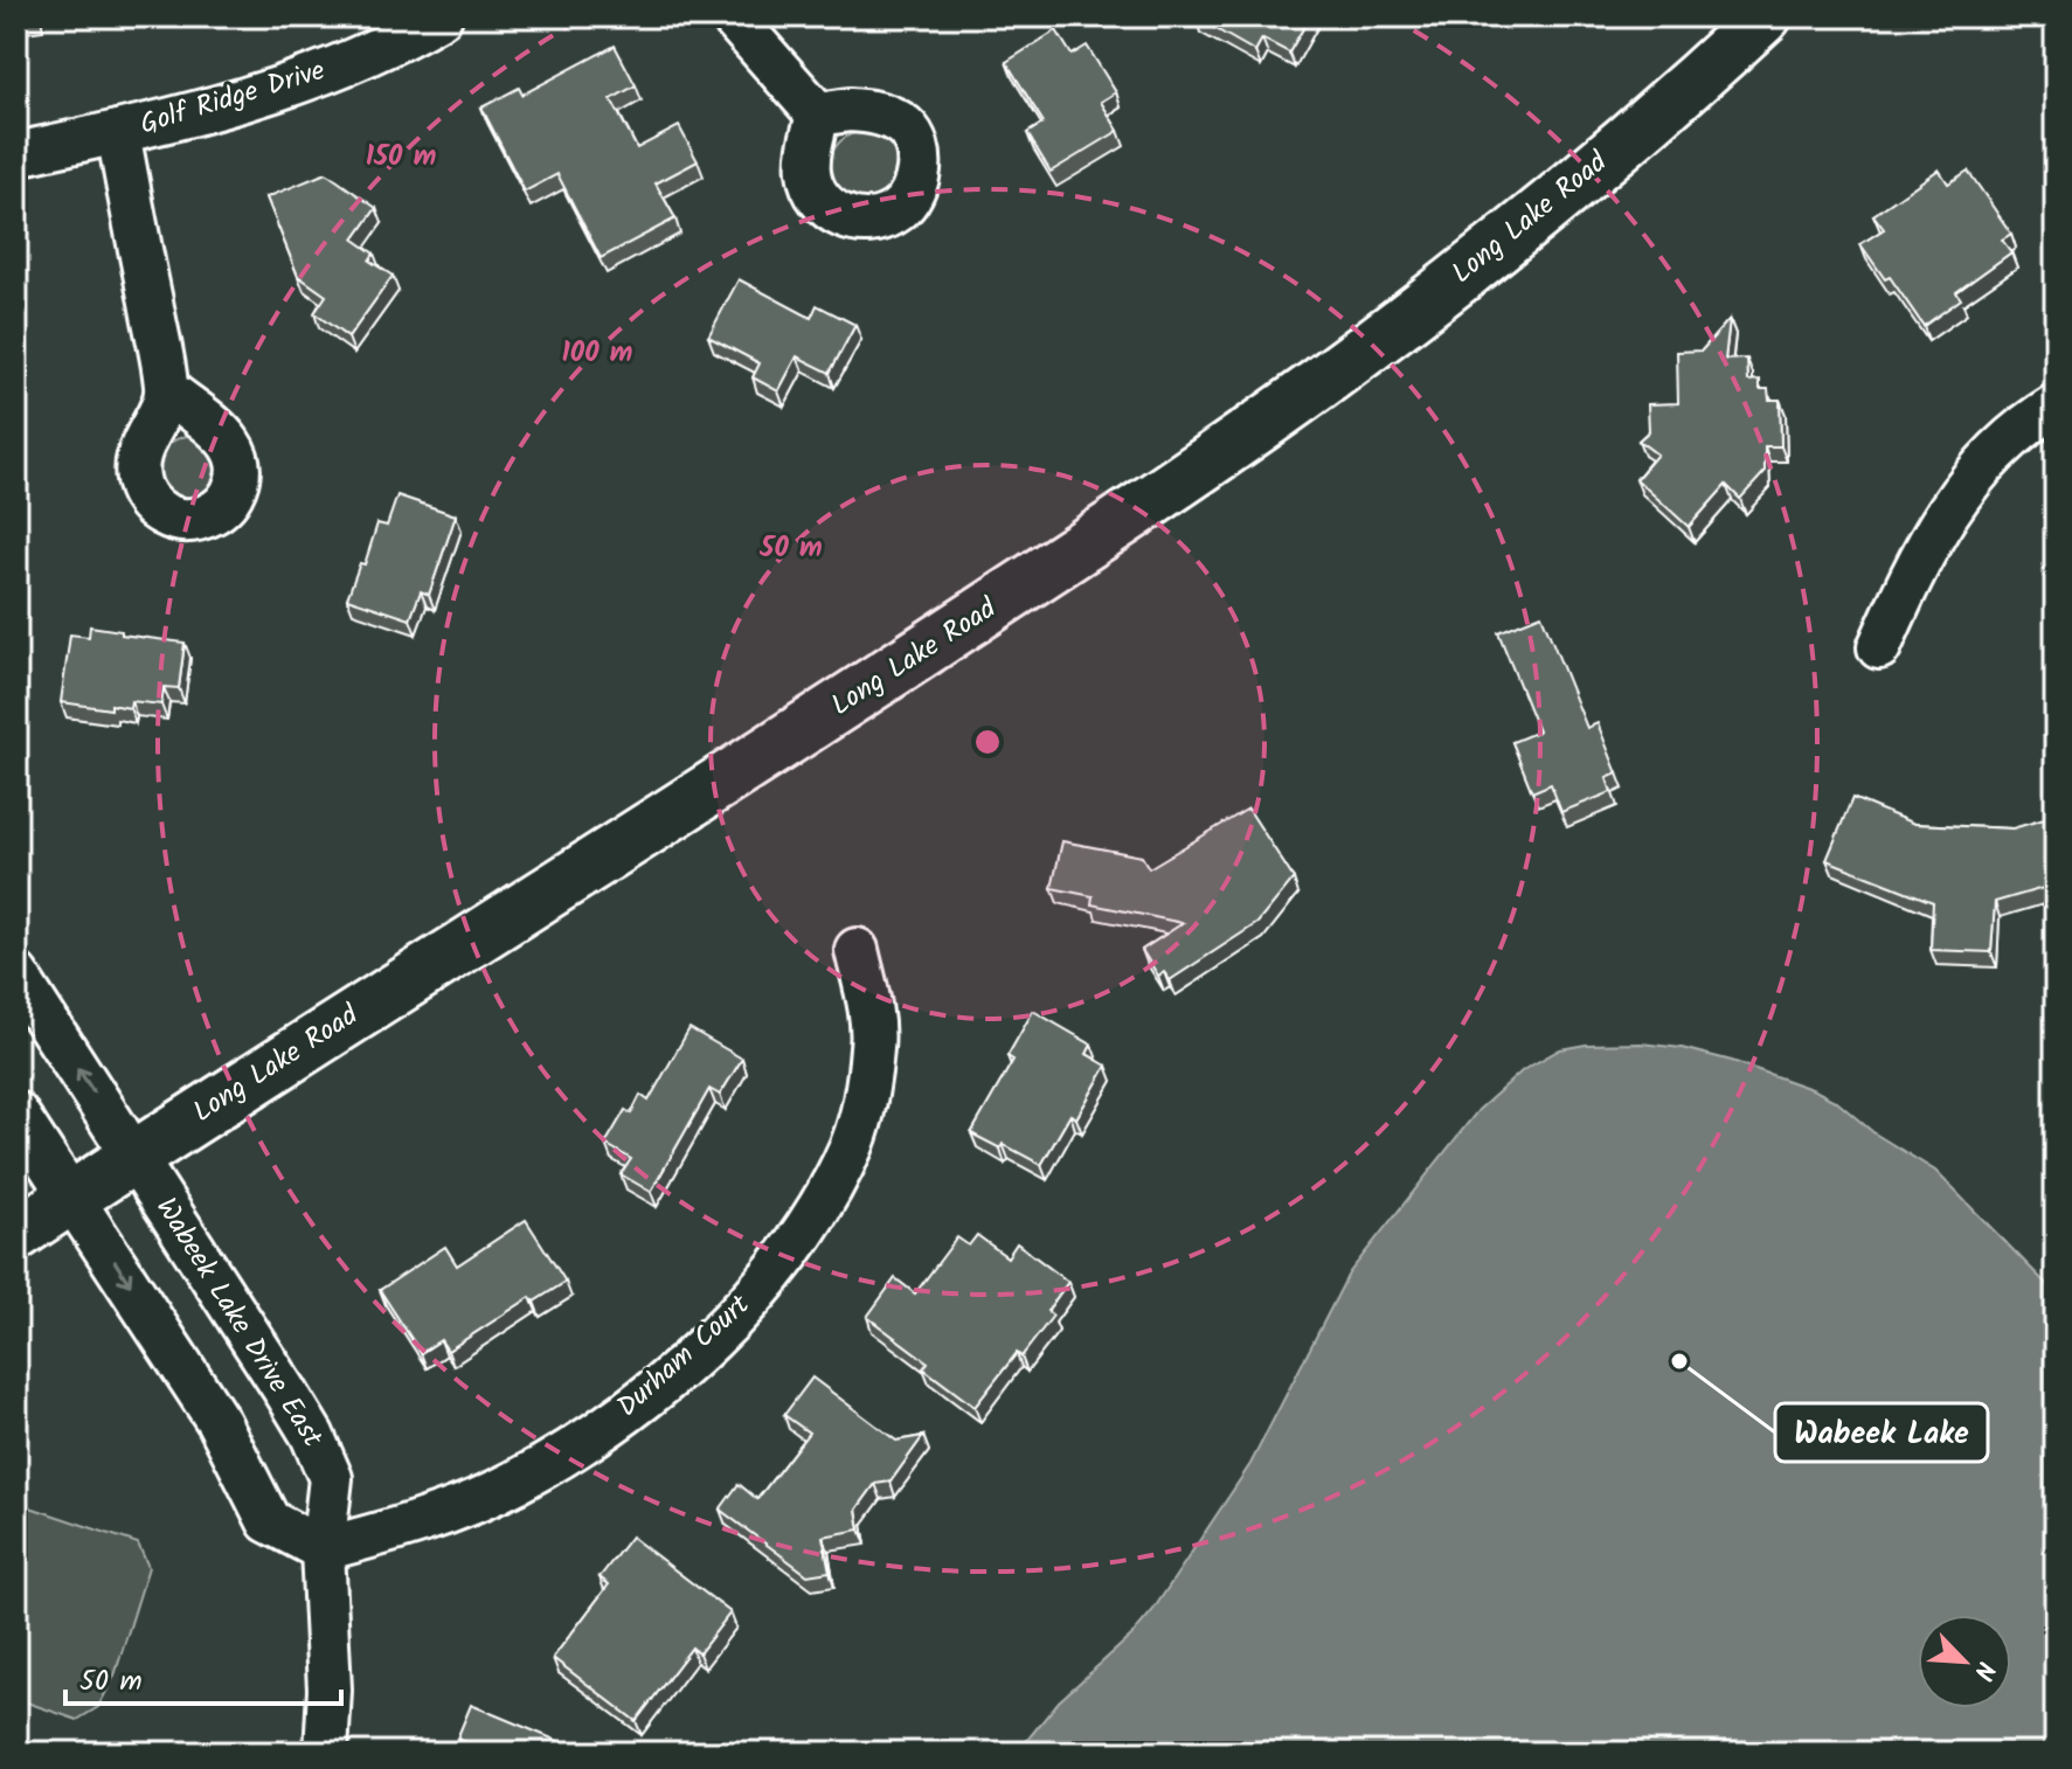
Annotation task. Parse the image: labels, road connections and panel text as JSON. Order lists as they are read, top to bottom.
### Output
{
  "streets": {
    "main road": ["Long Lake Road"],
    "street": ["Golf Ridge Drive", "Wabeek Lake Drive East", "Durham Court"]
  },
  "crossings": [
    ["Long Lake Road", "Wabeek Lake Drive East"],
    ["Wabeek Lake Drive East", "Durham Court"]
  ],
  "places": ["Wabeek Lake"],
  "scale_bar": "50 m",
  "north": "bottom right",
  "rings": ["150 m", "100 m", "50 m"]
}
